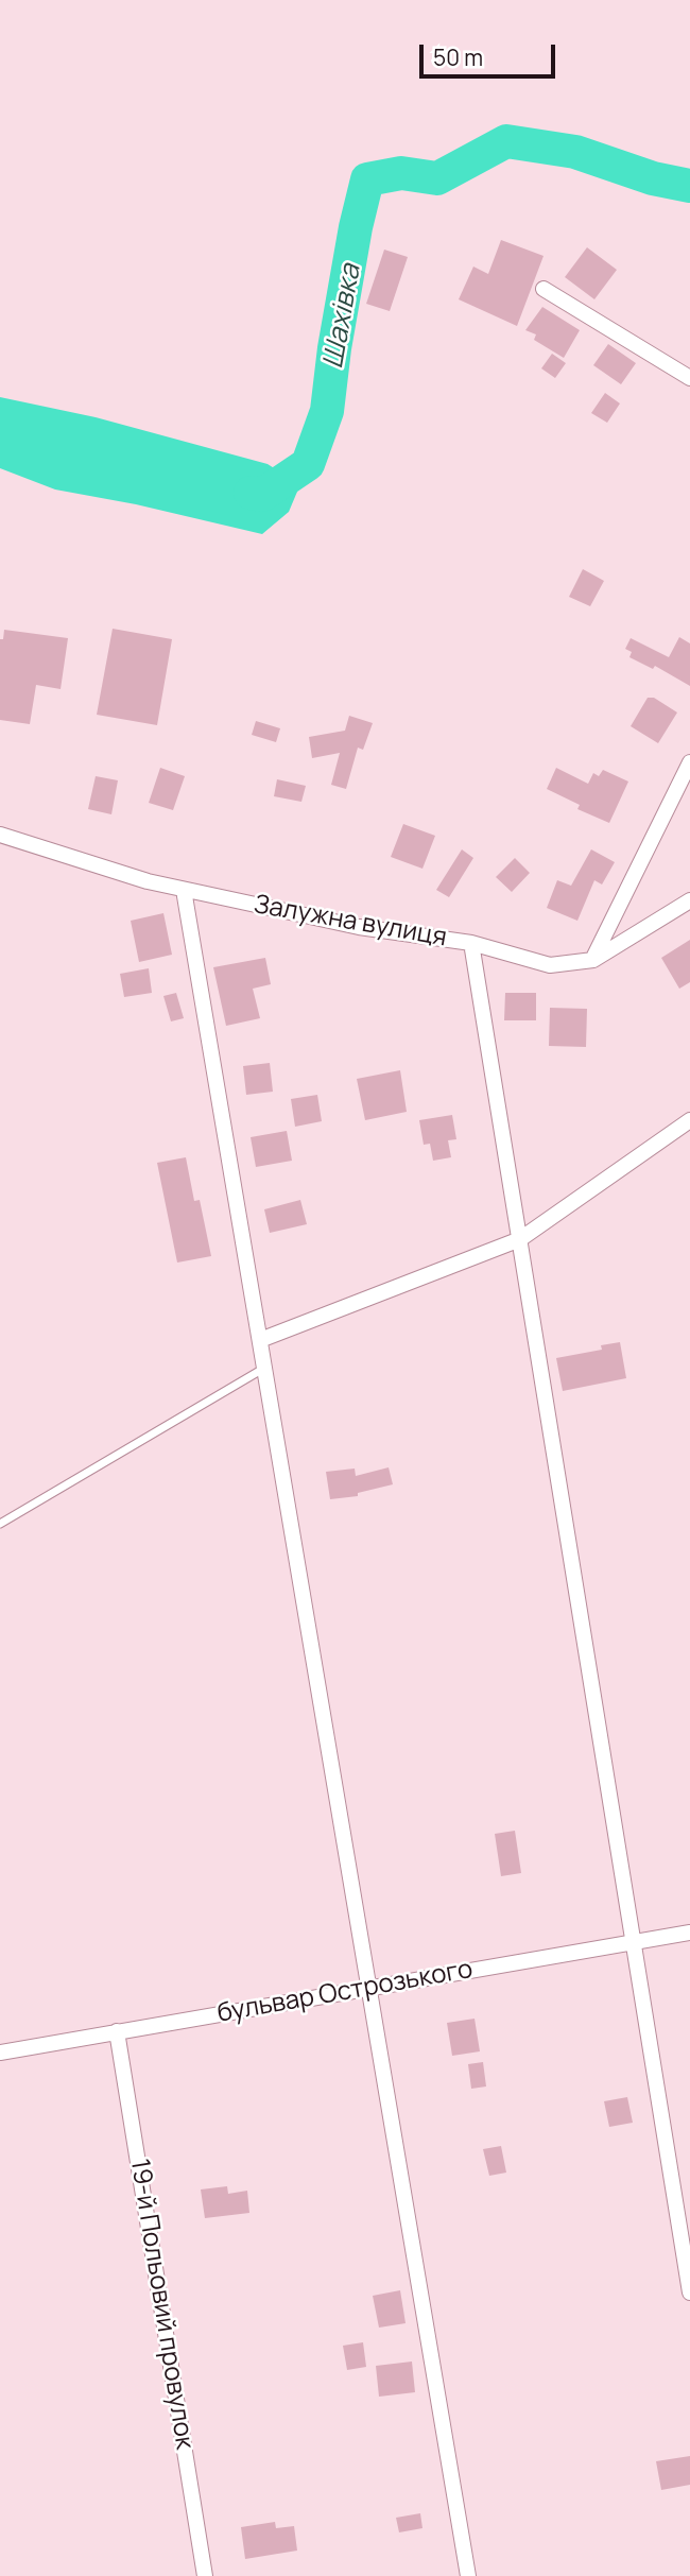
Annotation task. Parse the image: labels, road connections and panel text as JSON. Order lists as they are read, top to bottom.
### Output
{
  "streets": {
    "street": ["Залужна вулиця", "бульвар Острозького", "19-й Польовий провулок"]
  },
  "crossings": [
    ["бульвар Острозького", "19-й Польовий провулок"]
  ],
  "water": ["Шахівка"],
  "scale_bar": "50 m"
}
